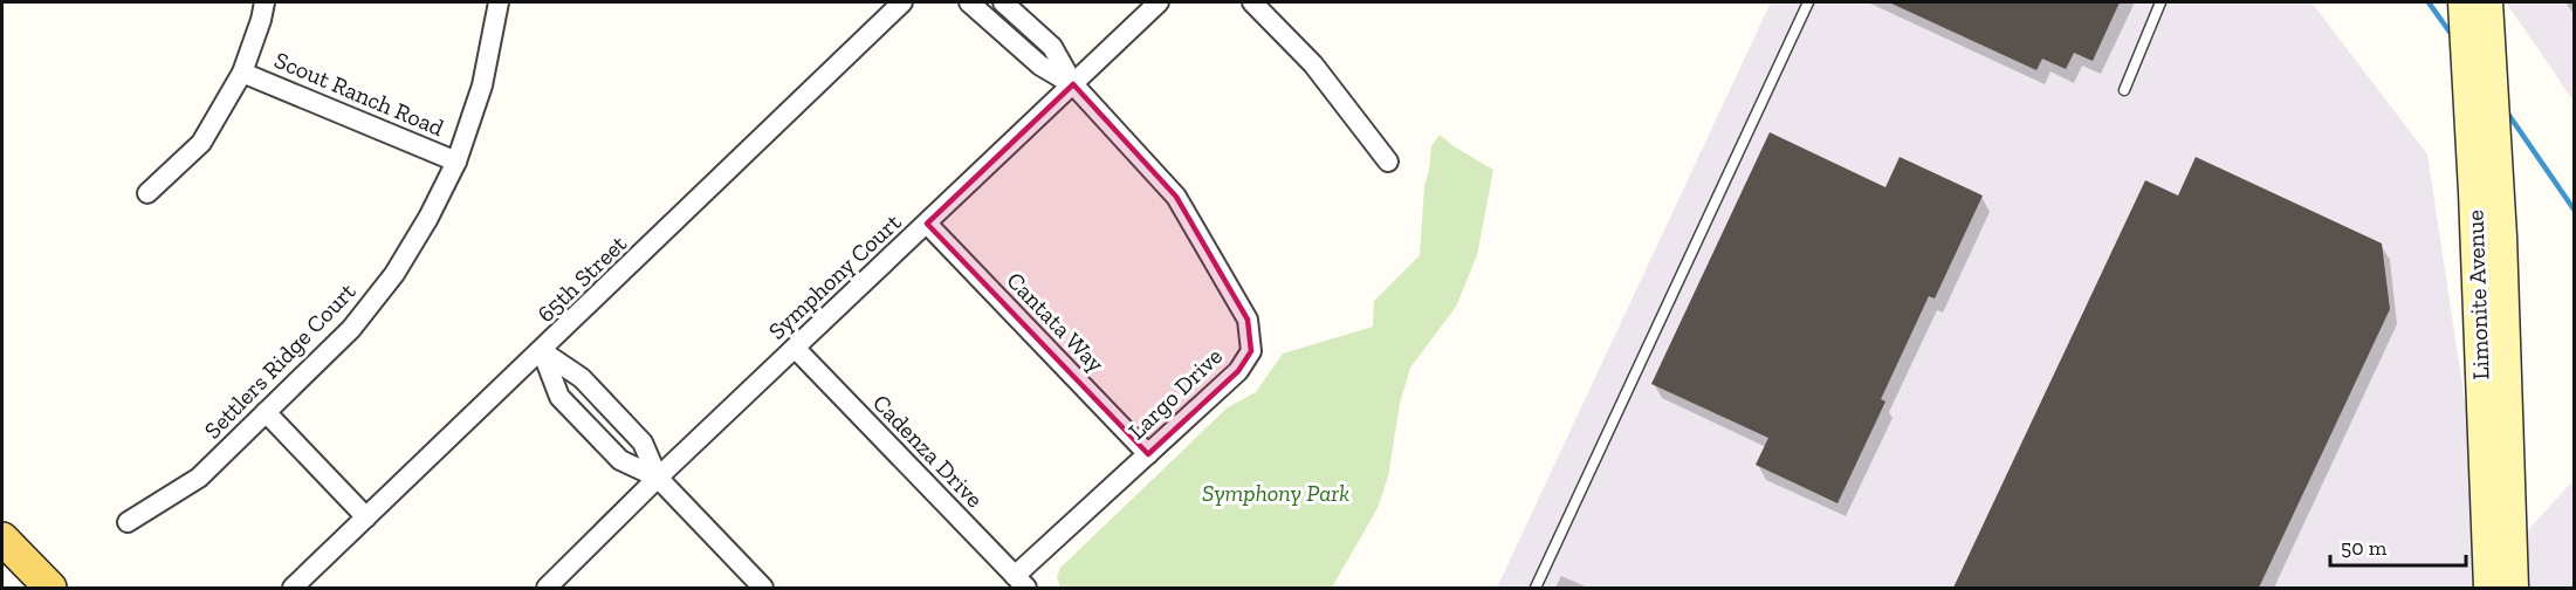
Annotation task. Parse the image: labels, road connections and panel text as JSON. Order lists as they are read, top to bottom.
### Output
{
  "streets": {
    "main road": ["Limonite Avenue"],
    "street": [
      "Scout Ranch Road",
      "Symphony Court",
      "65th Street",
      "Cantata Way",
      "Settlers Ridge Court",
      "Largo Drive",
      "Cadenza Drive"
    ]
  },
  "crossings": [
    ["Scout Ranch Road", "Settlers Ridge Court"],
    ["Symphony Court", "Cantata Way"],
    ["Symphony Court", "Largo Drive"],
    ["Symphony Court", "Cadenza Drive"],
    ["Cantata Way", "Largo Drive"],
    ["Largo Drive", "Cadenza Drive"]
  ],
  "parks": ["Symphony Park"],
  "scale_bar": "50 m"
}
